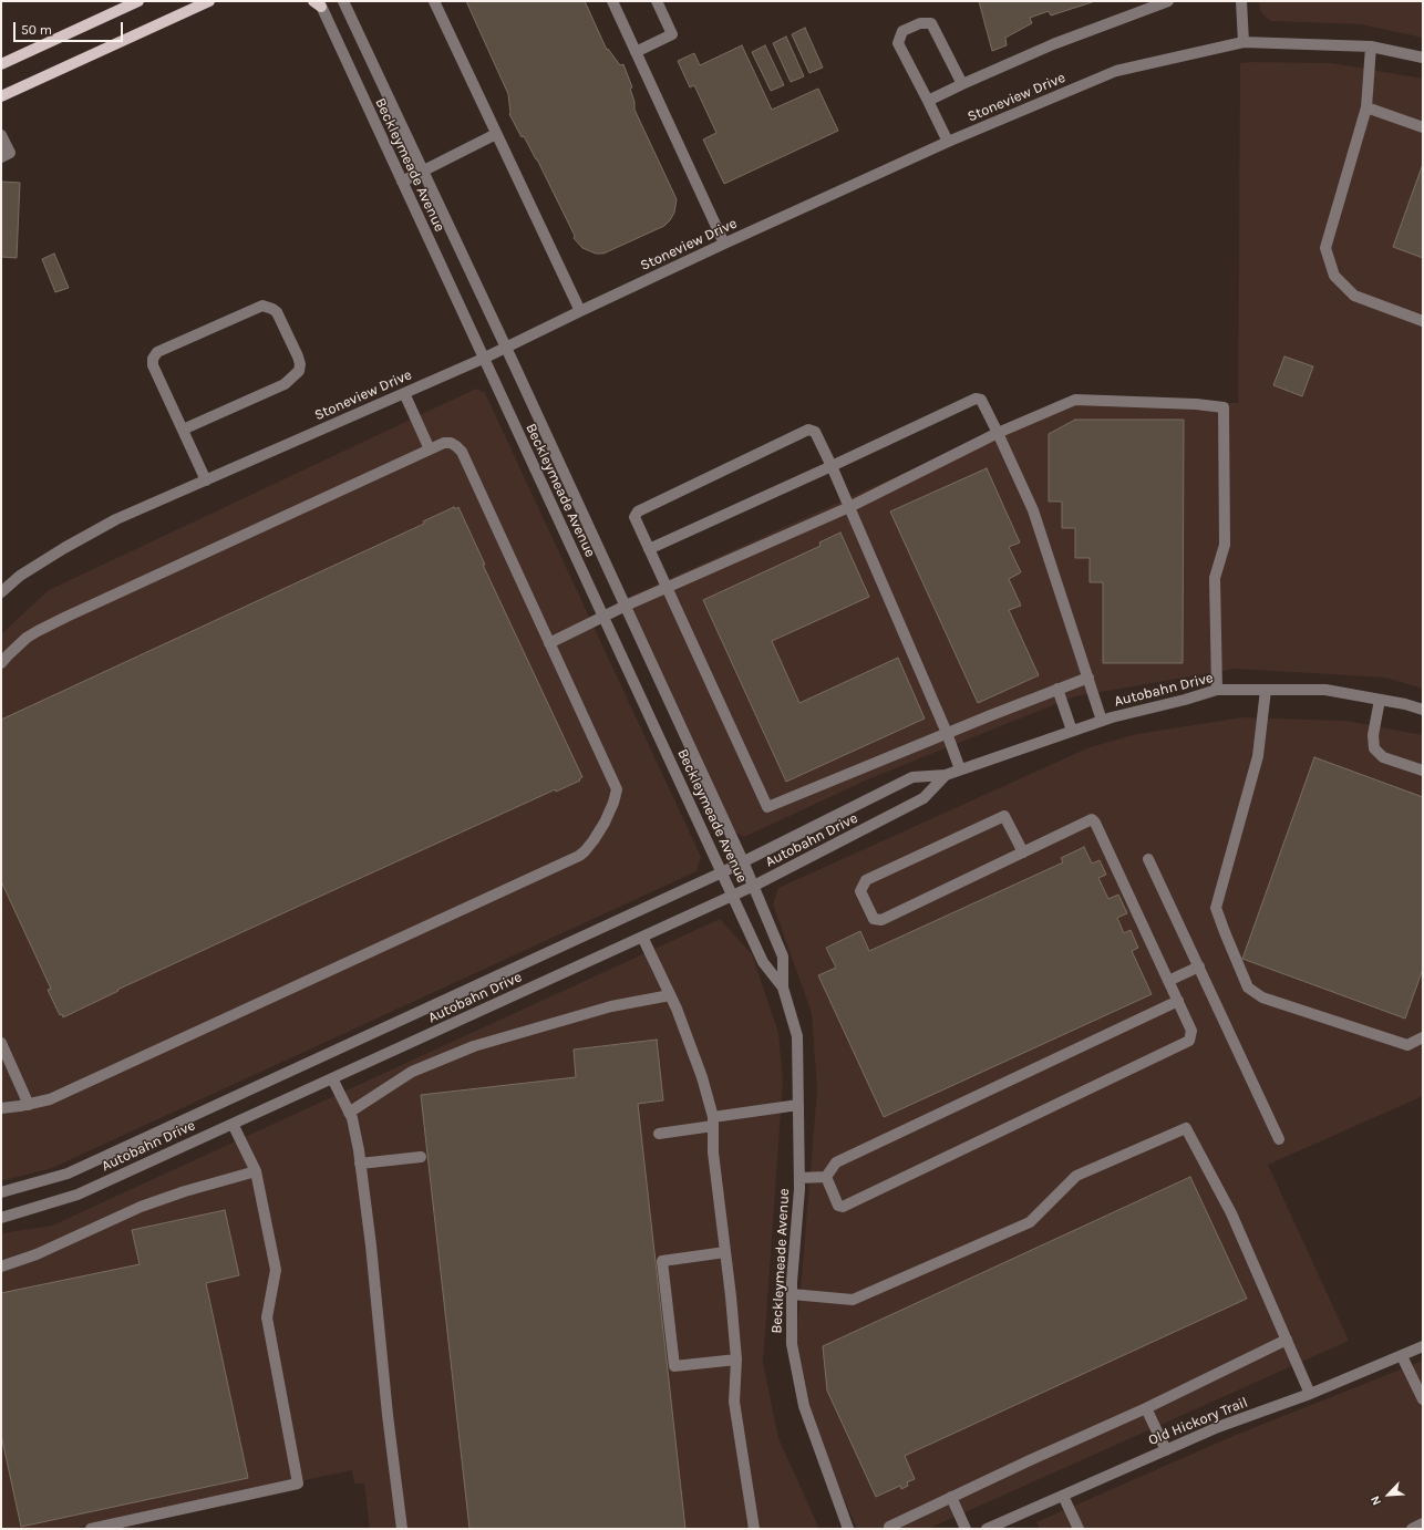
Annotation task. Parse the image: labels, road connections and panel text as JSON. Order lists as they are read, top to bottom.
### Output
{
  "streets": {
    "street": [
      "Stoneview Drive",
      "Beckleymeade Avenue",
      "Autobahn Drive",
      "Old Hickory Trail"
    ]
  },
  "crossings": [
    ["Stoneview Drive", "Beckleymeade Avenue"],
    ["Beckleymeade Avenue", "Autobahn Drive"]
  ],
  "scale_bar": "50 m",
  "north": "bottom left"
}
